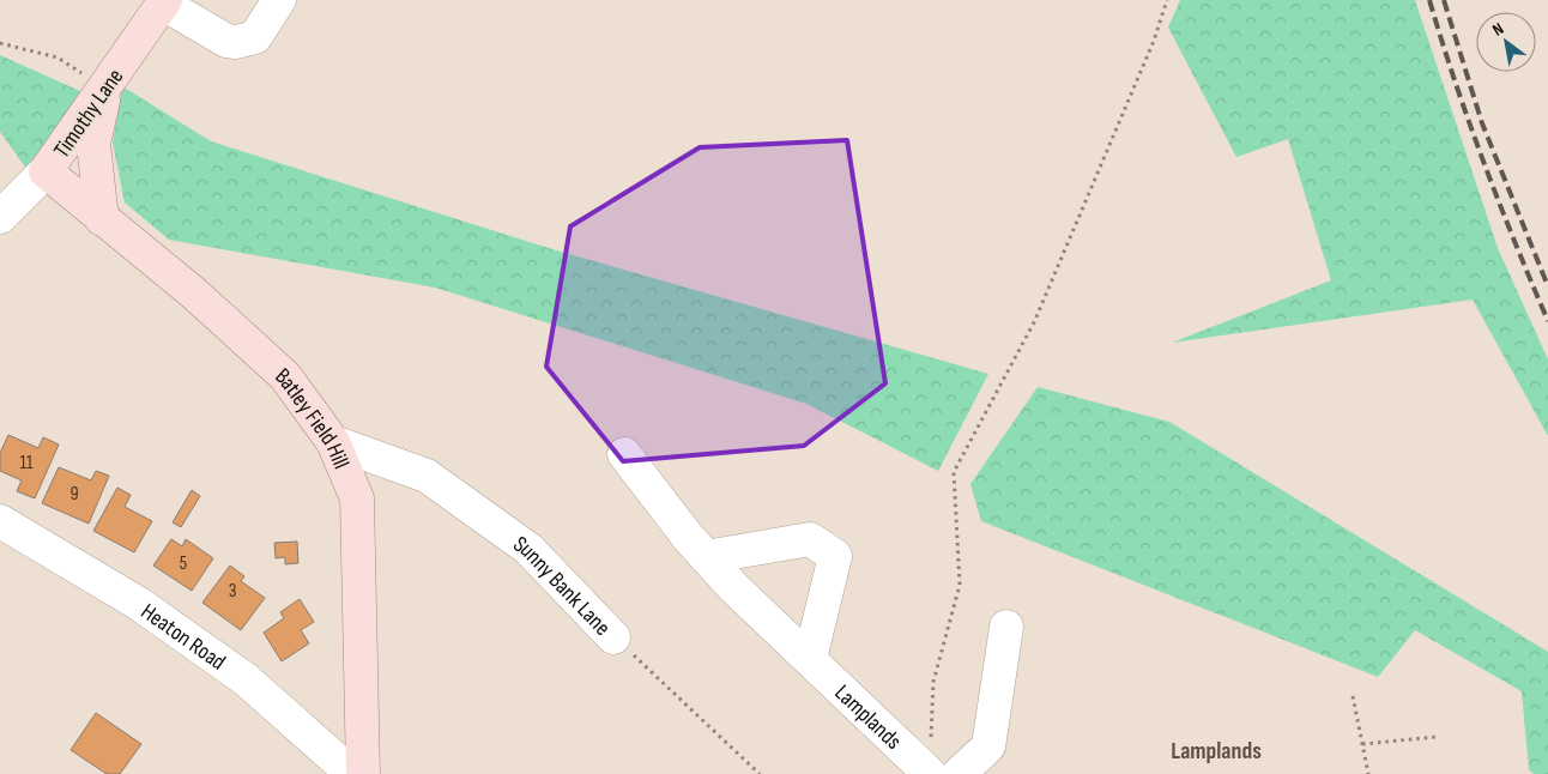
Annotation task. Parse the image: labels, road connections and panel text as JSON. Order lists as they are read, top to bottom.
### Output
{
  "streets": {
    "main road": ["Timothy Lane", "Batley Field Hill"],
    "street": ["Sunny Bank Lane", "Heaton Road", "Lamplands"]
  },
  "crossings": [
    ["Timothy Lane", "Batley Field Hill"],
    ["Batley Field Hill", "Sunny Bank Lane"]
  ],
  "districts": ["Lamplands"],
  "house_numbers": [
    "11",
    "9",
    "5",
    "3"
  ],
  "north": "top left"
}
